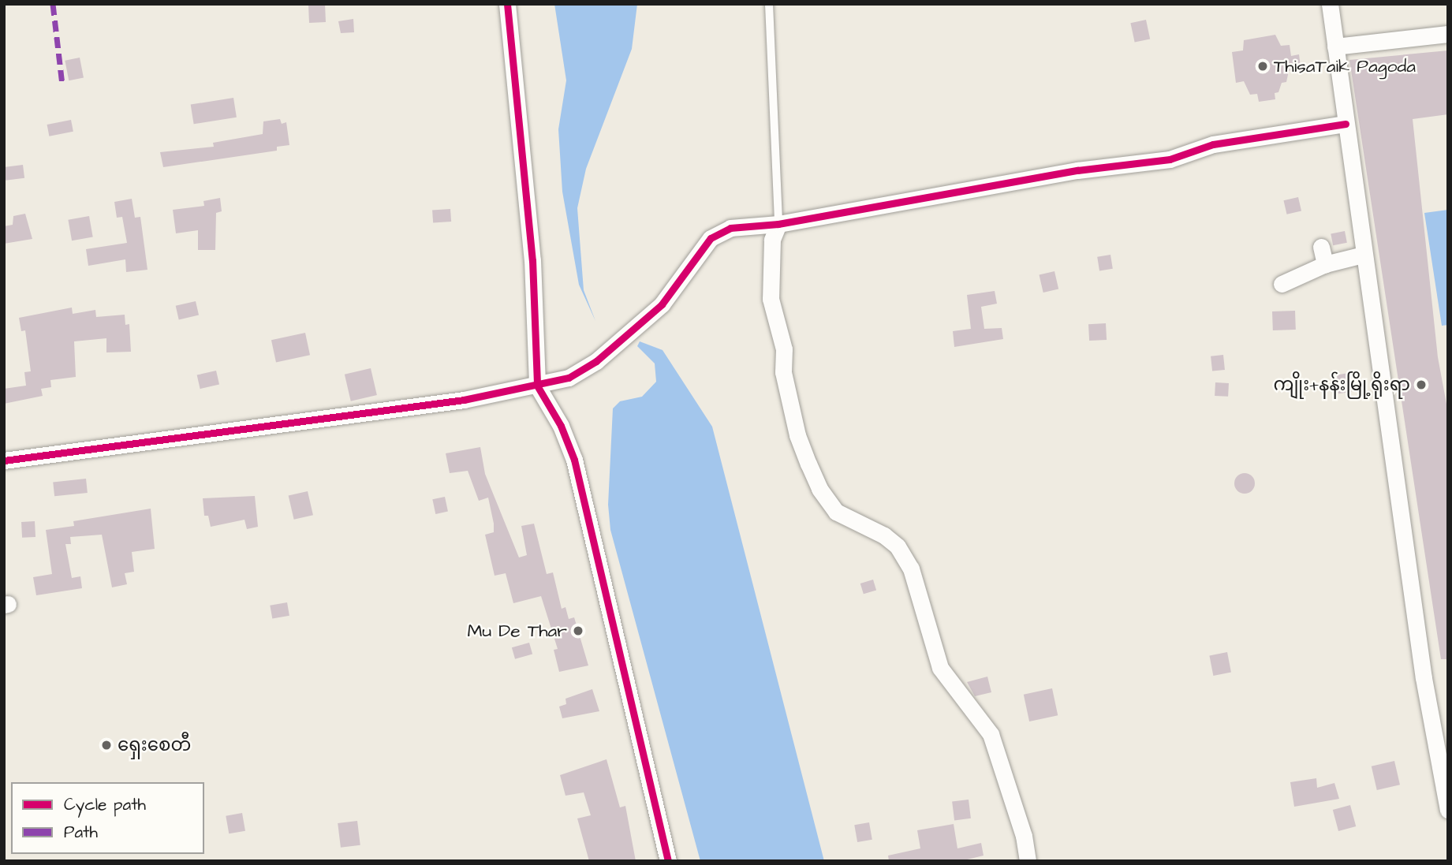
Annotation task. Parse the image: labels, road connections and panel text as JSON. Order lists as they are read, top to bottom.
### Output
{
  "places": [
    "ThisaTaik Pagoda",
    "ကျိုး+နန်းမြို့ရိုးရာ",
    "Mu De Thar",
    "ရှေးစေတီ"
  ],
  "legend": ["Cycle path", "Path"]
}
